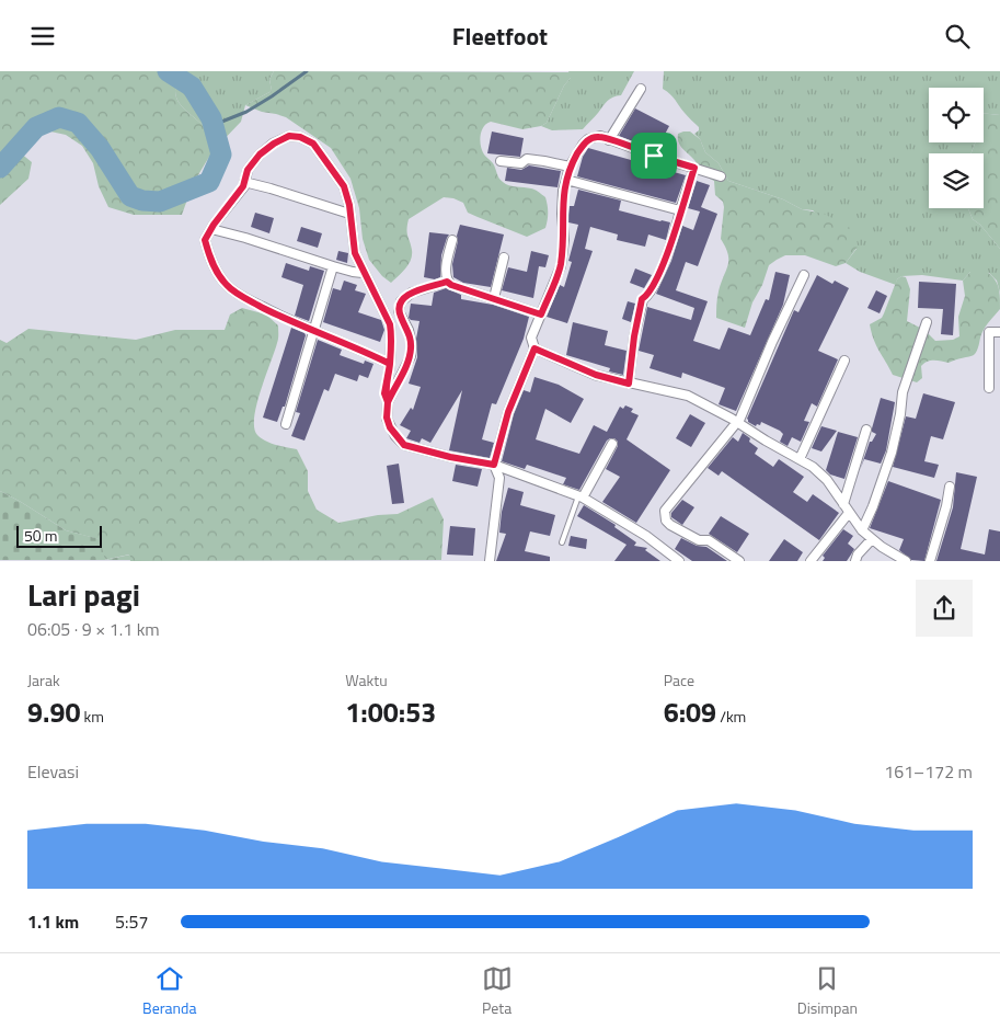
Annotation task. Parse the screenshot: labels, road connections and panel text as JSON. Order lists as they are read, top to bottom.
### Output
{
  "scale_bar": "50 m",
  "page": {
    "header": "Fleetfoot",
    "scale": "50 m",
    "heading": ["Lari pagi", "06:05 · 9 × 1.1 km"],
    "stats": [
      ["Jarak", "9.90 km"],
      ["Waktu", "1:00:53"],
      ["Pace", "6:09 /km"]
    ],
    "chart": ["Elevasi", "161–172 m"],
    "list": [
      {
        "name": "1.1 km",
        "note": "5:57"
      }
    ],
    "tabs": ["Beranda", "Peta", "Disimpan"]
  }
}
